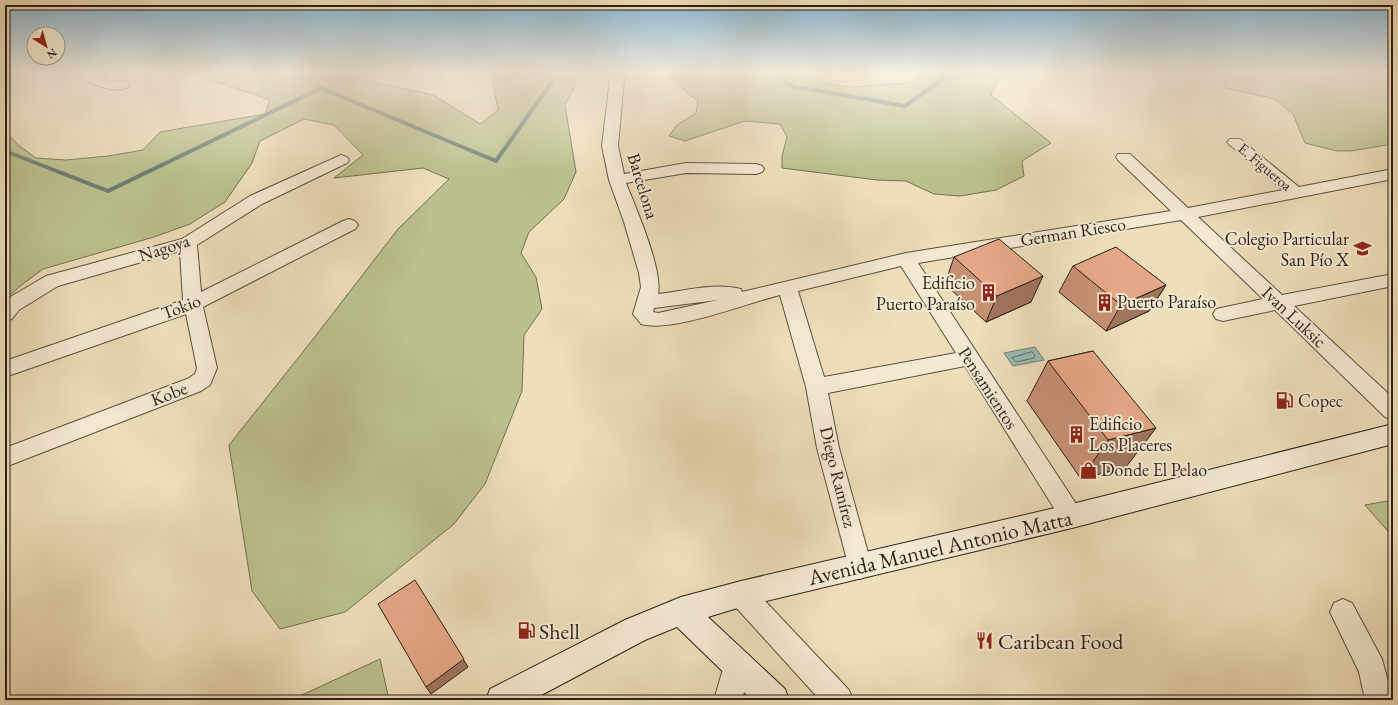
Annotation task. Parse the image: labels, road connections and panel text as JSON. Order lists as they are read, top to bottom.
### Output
{
  "streets": {
    "main road": ["Avenida Manuel Antonio Matta"],
    "street": [
      "E. Figueroa",
      "Barcelona",
      "German Riesco",
      "Nagoya",
      "Tokio",
      "Ivan Luksic",
      "Pensamientos",
      "Kobe",
      "Diego Ramírez"
    ]
  },
  "crossings": [
    ["E. Figueroa", "German Riesco"],
    ["Barcelona", "German Riesco"],
    ["German Riesco", "Ivan Luksic"],
    ["German Riesco", "Pensamientos"],
    ["German Riesco", "Diego Ramírez"],
    ["Nagoya", "Kobe"],
    ["Tokio", "Kobe"],
    ["Pensamientos", "Avenida Manuel Antonio Matta"],
    ["Diego Ramírez", "Avenida Manuel Antonio Matta"]
  ],
  "places": {
    "school or university": ["Colegio Particular San Pío X"],
    "building": ["Edificio Puerto Paraíso", "Puerto Paraíso", "Edificio Los Placeres"],
    "fuel station": ["Copec", "Shell"],
    "shop": ["Donde El Pelao"],
    "restaurant": ["Caribean Food"]
  },
  "north": "bottom right"
}
